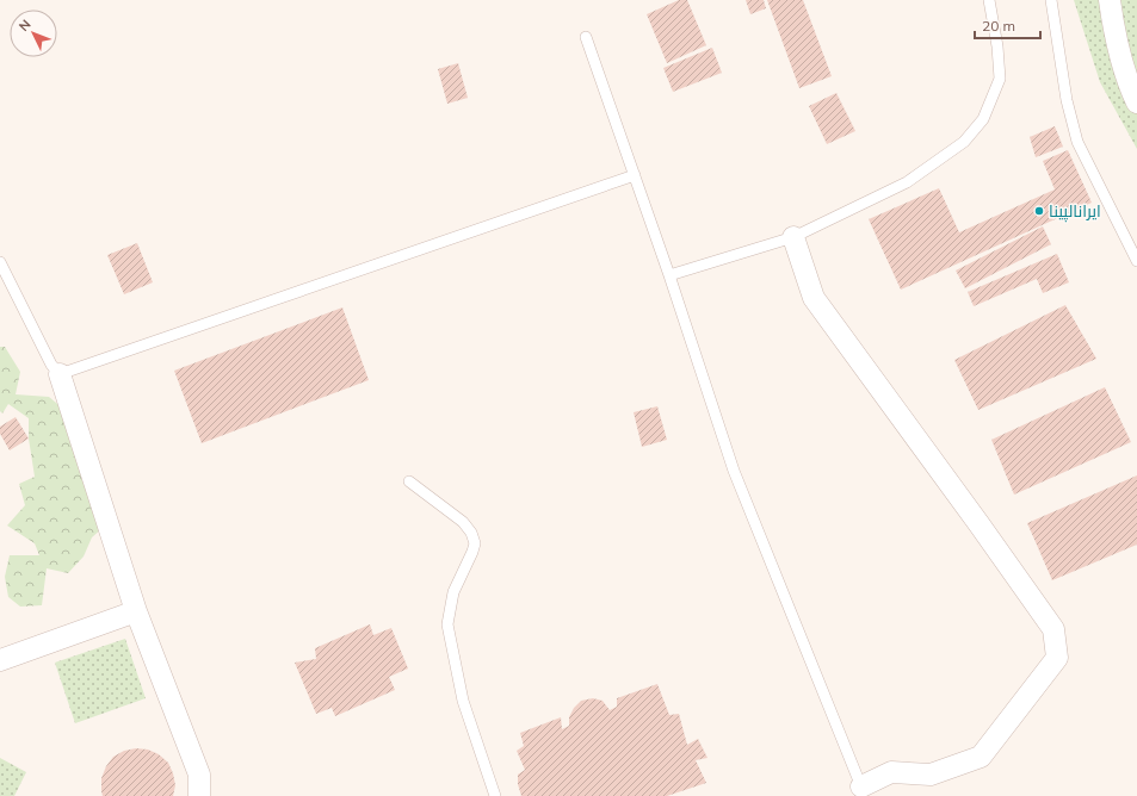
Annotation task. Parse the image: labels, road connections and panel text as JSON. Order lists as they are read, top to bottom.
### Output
{
  "places": ["ایرانالپینا"],
  "scale_bar": "20 m",
  "north": "top left"
}
